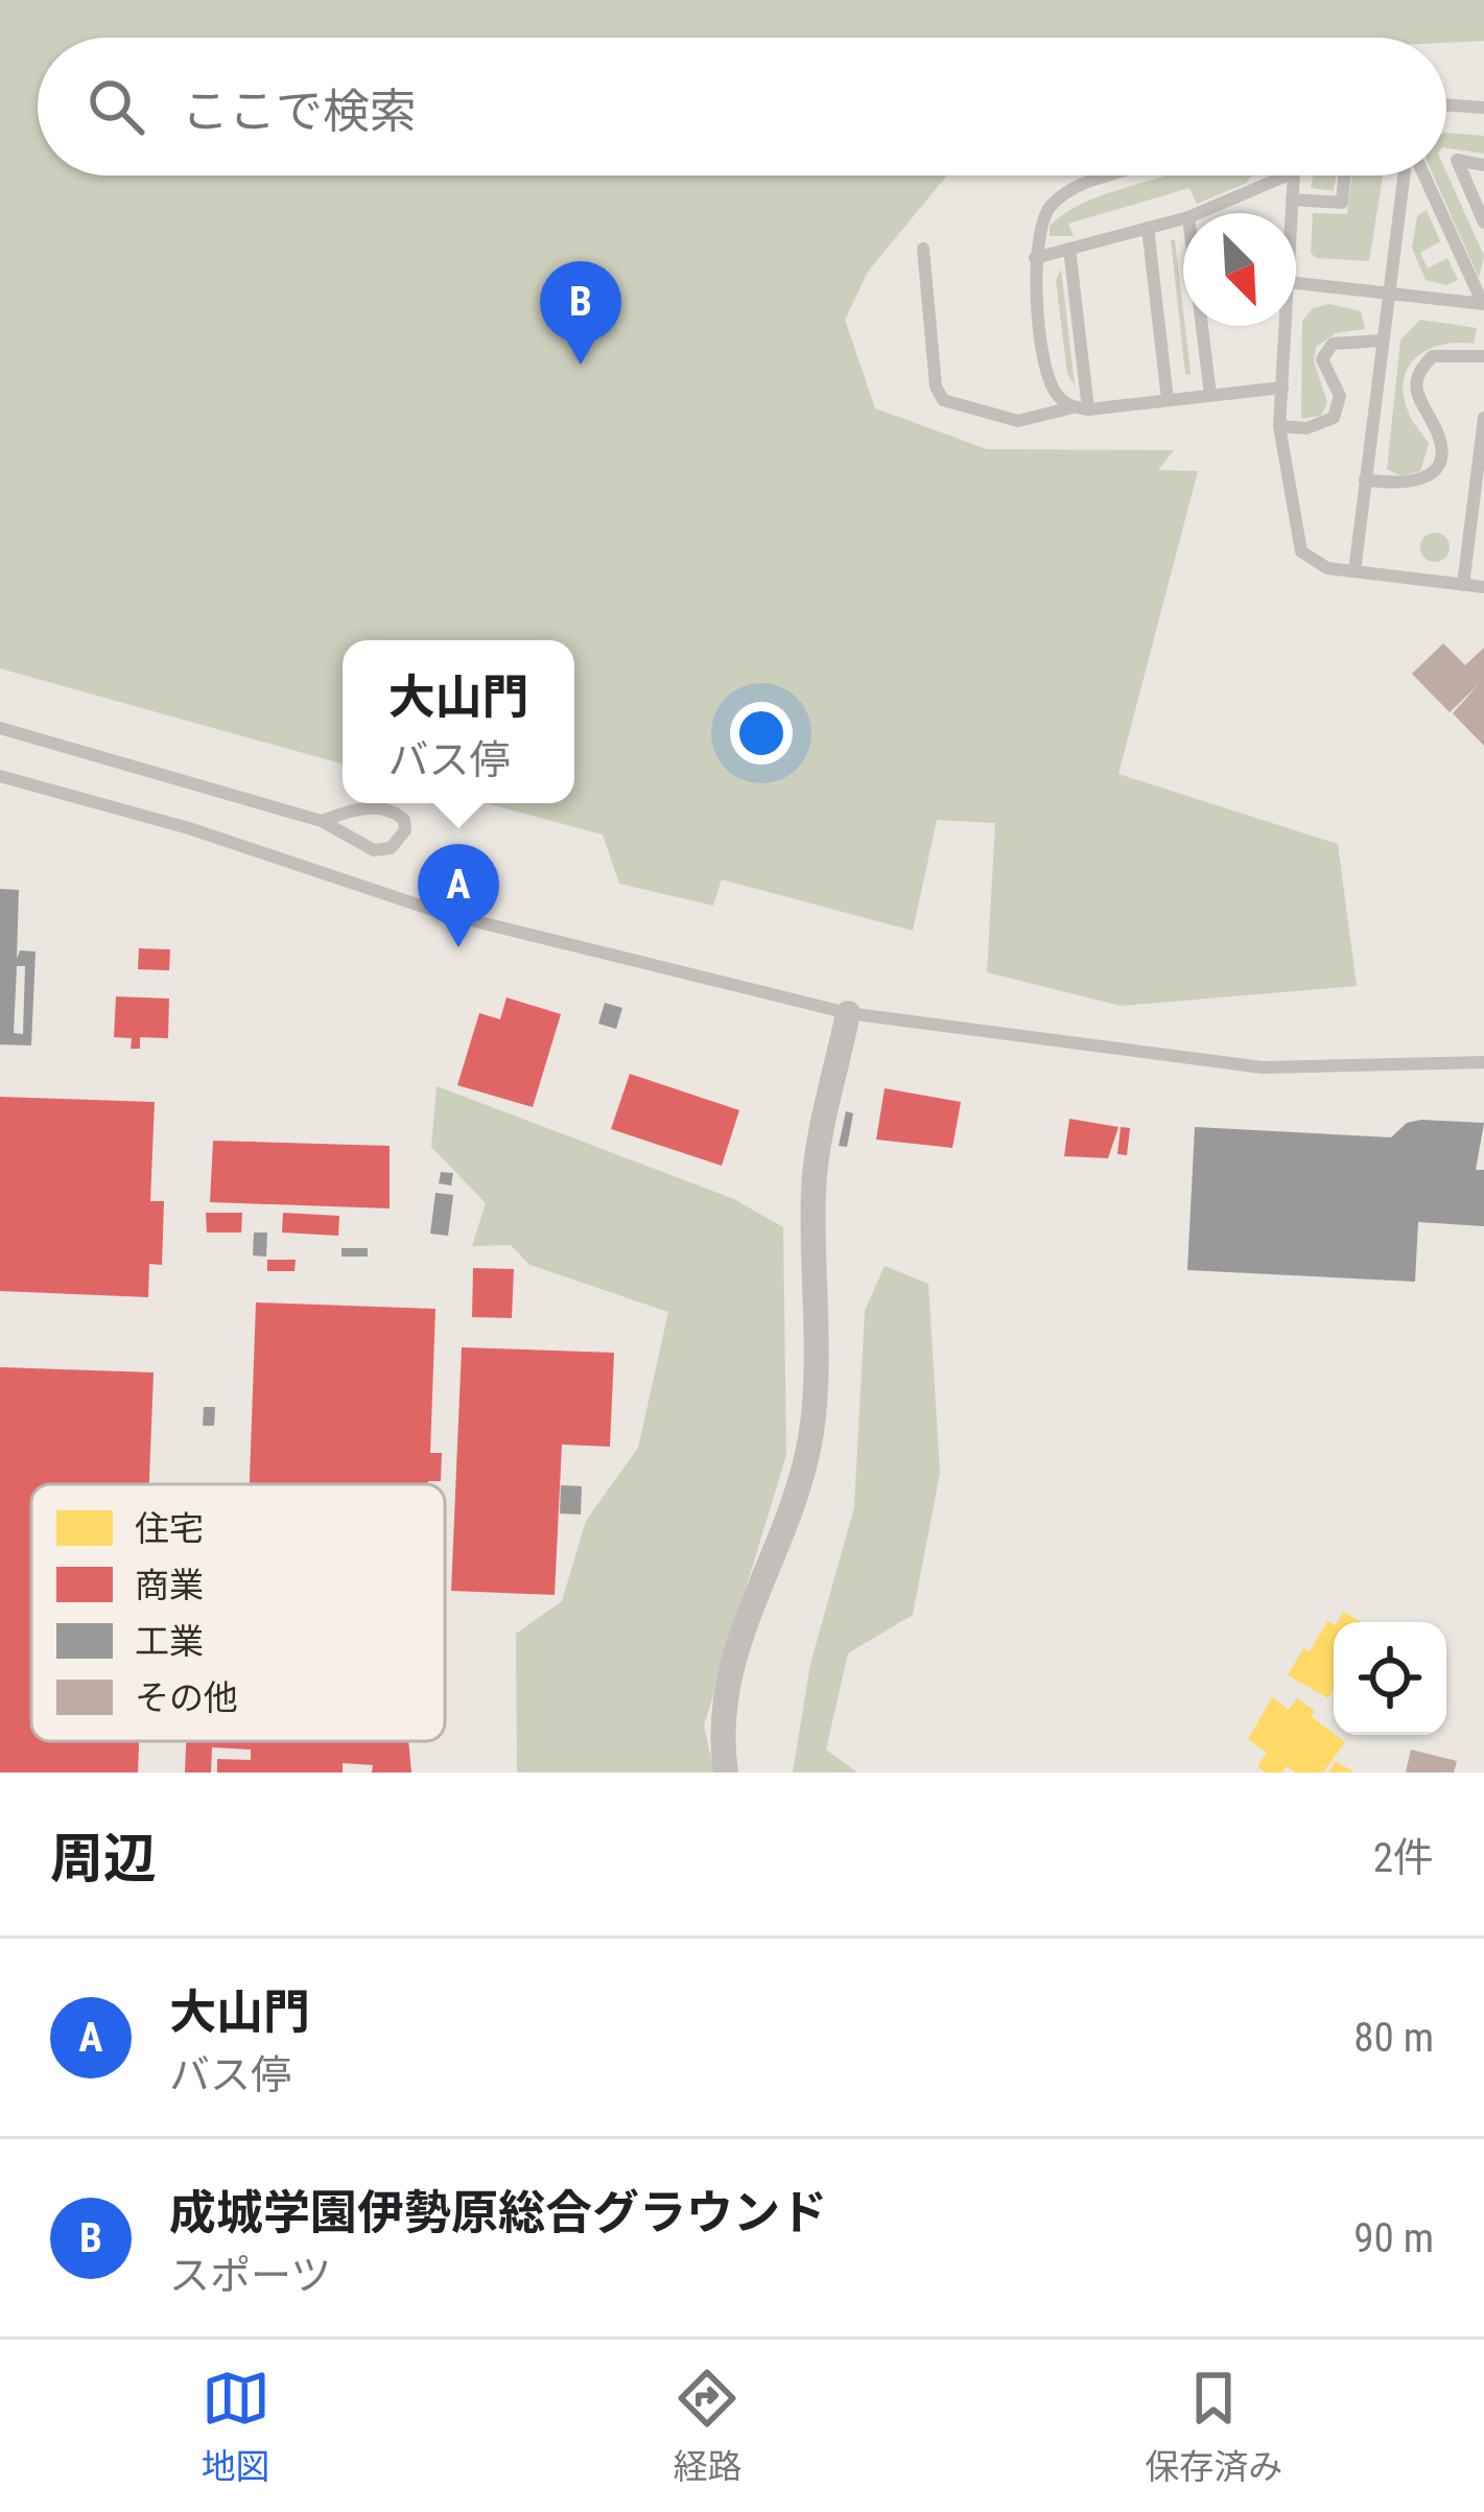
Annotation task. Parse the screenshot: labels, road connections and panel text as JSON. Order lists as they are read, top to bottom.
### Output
{
  "legend": [
    "住宅",
    "商業",
    "工業",
    "その他"
  ],
  "north": "bottom right",
  "page": {
    "search": "ここで検索",
    "pins": ["B", "A"],
    "popup": ["大山門", "バス停"],
    "heading": ["周辺", "2件"],
    "list": [
      {
        "mark": "A",
        "name": "大山門",
        "note": "バス停",
        "value": "80 m"
      },
      {
        "mark": "B",
        "name": "成城学園伊勢原総合グラウンド",
        "note": "スポーツ",
        "value": "90 m"
      }
    ],
    "nav": ["地図", "経路", "保存済み"]
  }
}
